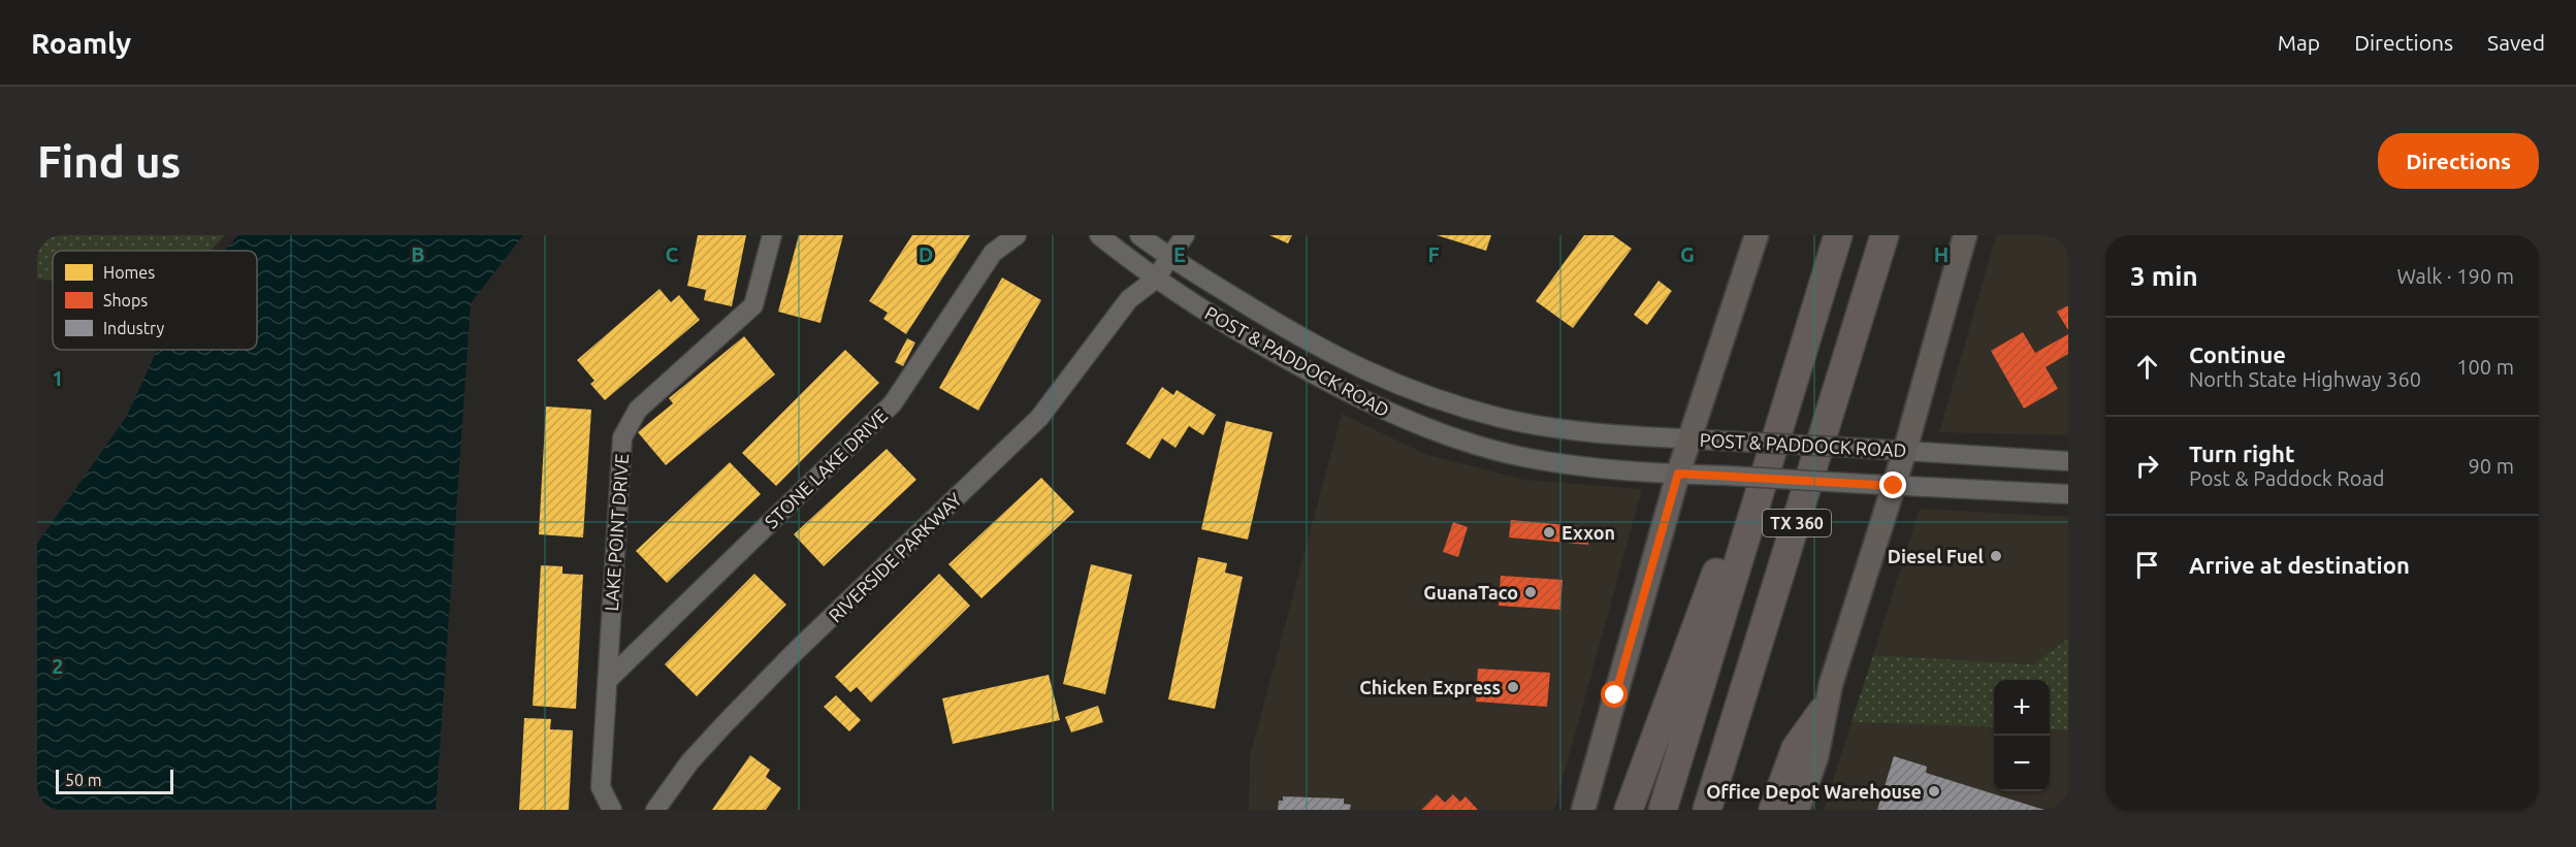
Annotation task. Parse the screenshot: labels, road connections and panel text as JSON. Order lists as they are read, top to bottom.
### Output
{
  "streets": {
    "highway": ["TX 360"],
    "street": [
      "POST & PADDOCK ROAD",
      "STONE LAKE DRIVE",
      "LAKE POINT DRIVE",
      "RIVERSIDE PARKWAY"
    ]
  },
  "crossings": [
    ["POST & PADDOCK ROAD", "RIVERSIDE PARKWAY"],
    ["STONE LAKE DRIVE", "LAKE POINT DRIVE"]
  ],
  "places": [
    "Exxon",
    "Diesel Fuel",
    "GuanaTaco",
    "Chicken Express",
    "Office Depot Warehouse"
  ],
  "legend": ["Homes", "Shops", "Industry"],
  "scale_bar": "50 m",
  "page": {
    "header": "Roamly",
    "nav": ["Map", "Directions", "Saved"],
    "buttons": "Directions",
    "title": "Find us",
    "heading": ["3 min", "Walk · 190 m"],
    "list": [
      ["Continue", "North State Highway 360", "100 m"],
      ["Turn right", "Post & Paddock Road", "90 m"],
      "Arrive at destination"
    ],
    "map_buttons": ["+", "−"],
    "scale": "50 m"
  },
  "grid": {
    "columns": [
      "B",
      "C",
      "D",
      "E",
      "F",
      "G",
      "H"
    ],
    "rows": ["1", "2"]
  }
}
